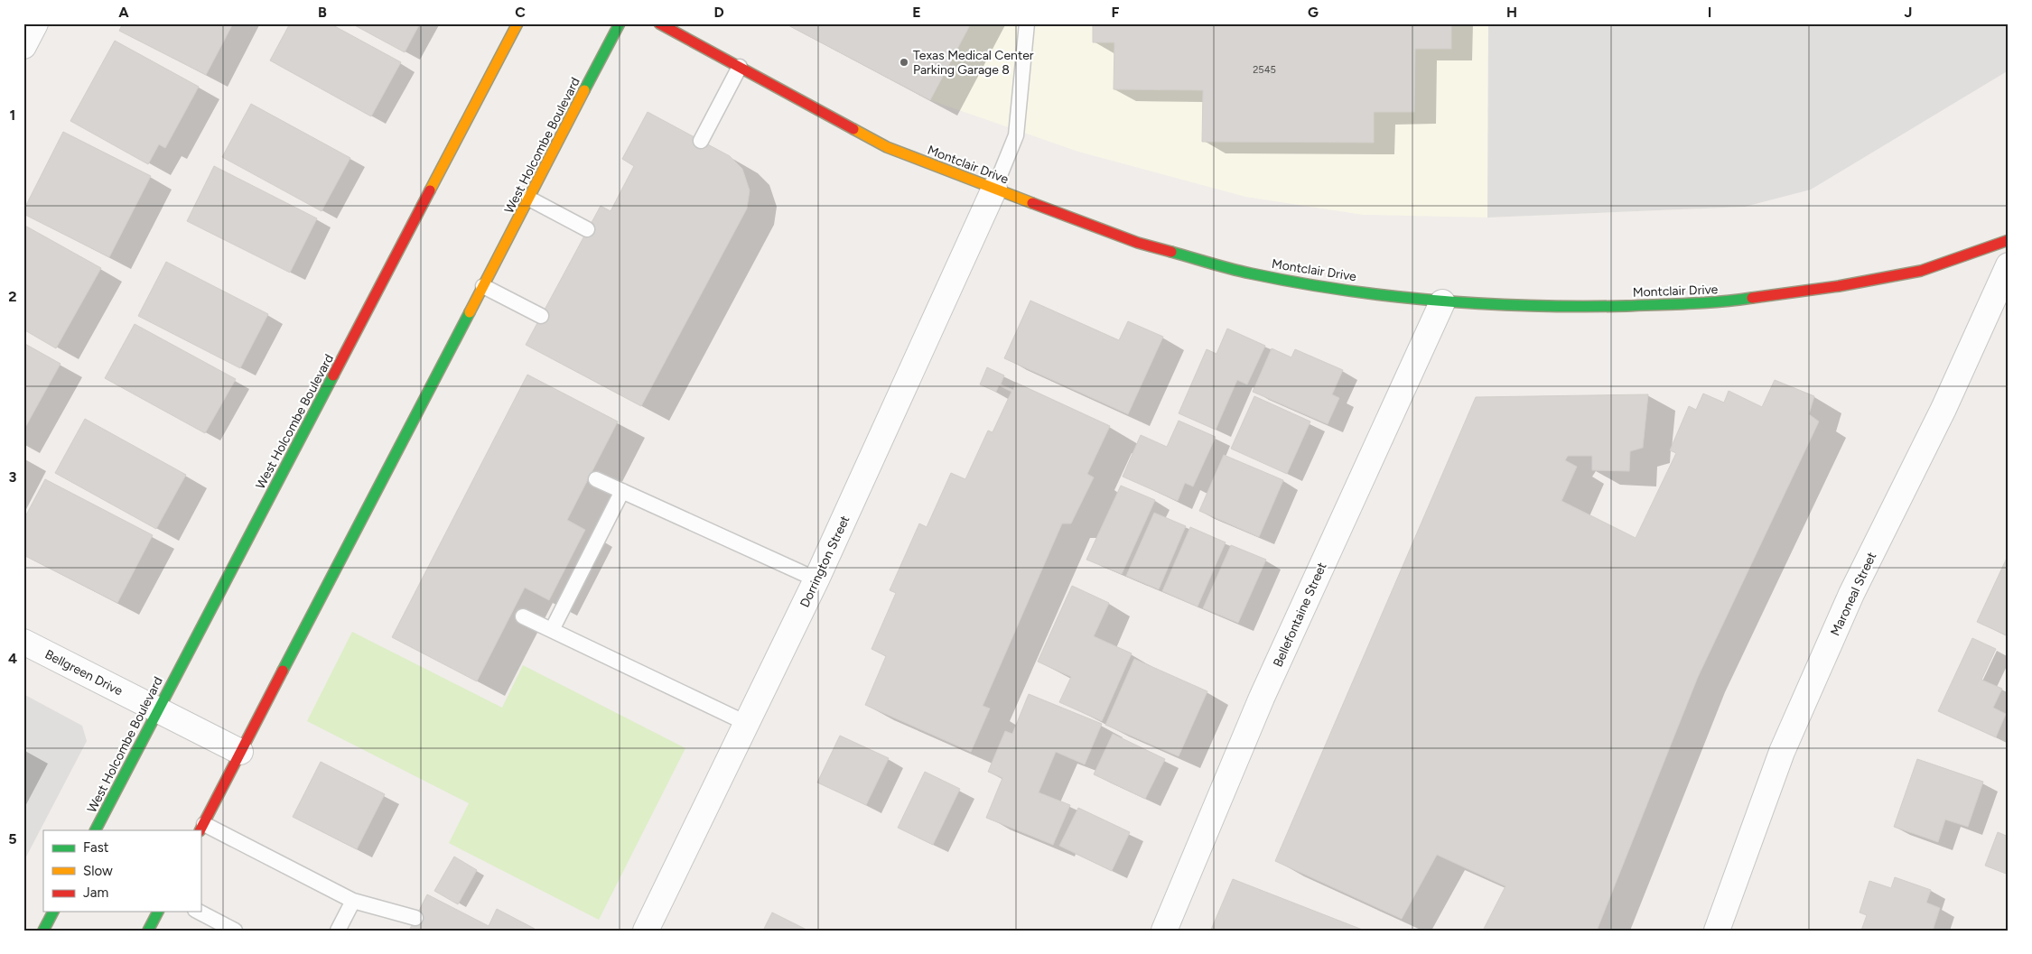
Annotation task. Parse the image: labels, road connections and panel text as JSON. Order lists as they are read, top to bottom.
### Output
{
  "streets": {
    "main road": ["West Holcombe Boulevard", "Montclair Drive"],
    "street": [
      "Dorrington Street",
      "Maroneal Street",
      "Bellefontaine Street",
      "Bellgreen Drive"
    ]
  },
  "crossings": [
    ["West Holcombe Boulevard", "Bellgreen Drive"],
    ["Montclair Drive", "Dorrington Street"],
    ["Montclair Drive", "Bellefontaine Street"]
  ],
  "places": ["Texas Medical Center Parking Garage 8"],
  "house_numbers": ["2545"],
  "legend": ["Fast", "Slow", "Jam"],
  "grid": {
    "columns": [
      "A",
      "B",
      "C",
      "D",
      "E",
      "F",
      "G",
      "H",
      "I",
      "J"
    ],
    "rows": [
      "1",
      "2",
      "3",
      "4",
      "5"
    ]
  }
}
